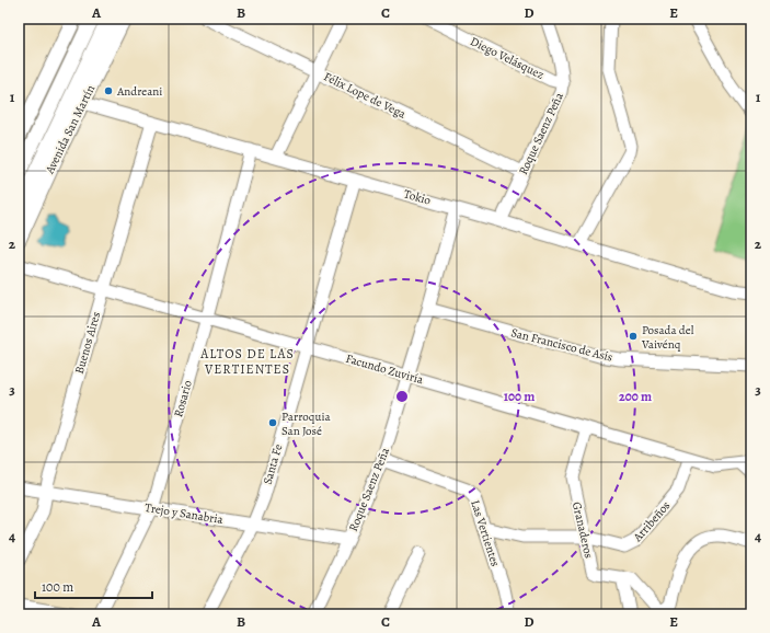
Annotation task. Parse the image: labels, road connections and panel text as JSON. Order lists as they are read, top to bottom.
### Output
{
  "streets": {
    "main road": ["Avenida San Martín"],
    "street": [
      "Diego Velásquez",
      "Félix Lope de Vega",
      "Roque Saenz Peña",
      "Tokio",
      "Buenos Aires",
      "San Francisco de Asís",
      "Facundo Zuviría",
      "Rosario",
      "Santa Fe",
      "Trejo y Sanabria",
      "Arribeños",
      "Granaderos",
      "Las Vertientes"
    ]
  },
  "crossings": [
    ["Diego Velásquez", "Roque Saenz Peña"],
    ["Félix Lope de Vega", "Roque Saenz Peña"],
    ["Avenida San Martín", "Tokio"],
    ["Roque Saenz Peña", "Tokio"],
    ["Roque Saenz Peña", "San Francisco de Asís"],
    ["Roque Saenz Peña", "Facundo Zuviría"],
    ["Roque Saenz Peña", "Trejo y Sanabria"],
    ["Roque Saenz Peña", "Las Vertientes"],
    ["Tokio", "Buenos Aires"],
    ["Tokio", "Rosario"],
    ["Tokio", "Santa Fe"],
    ["Buenos Aires", "Facundo Zuviría"],
    ["Buenos Aires", "Trejo y Sanabria"],
    ["Facundo Zuviría", "Rosario"],
    ["Facundo Zuviría", "Santa Fe"],
    ["Facundo Zuviría", "Arribeños"],
    ["Facundo Zuviría", "Granaderos"],
    ["Rosario", "Trejo y Sanabria"],
    ["Santa Fe", "Trejo y Sanabria"],
    ["Arribeños", "Granaderos"],
    ["Arribeños", "Las Vertientes"]
  ],
  "districts": ["ALTOS DE LAS VERTIENTES"],
  "places": ["Andreani", "Posada del Vaivénq", "Parroquia San José"],
  "scale_bar": "100 m",
  "grid": {
    "columns": [
      "A",
      "B",
      "C",
      "D",
      "E"
    ],
    "rows": [
      "1",
      "2",
      "3",
      "4"
    ]
  },
  "rings": ["100 m", "200 m"]
}
